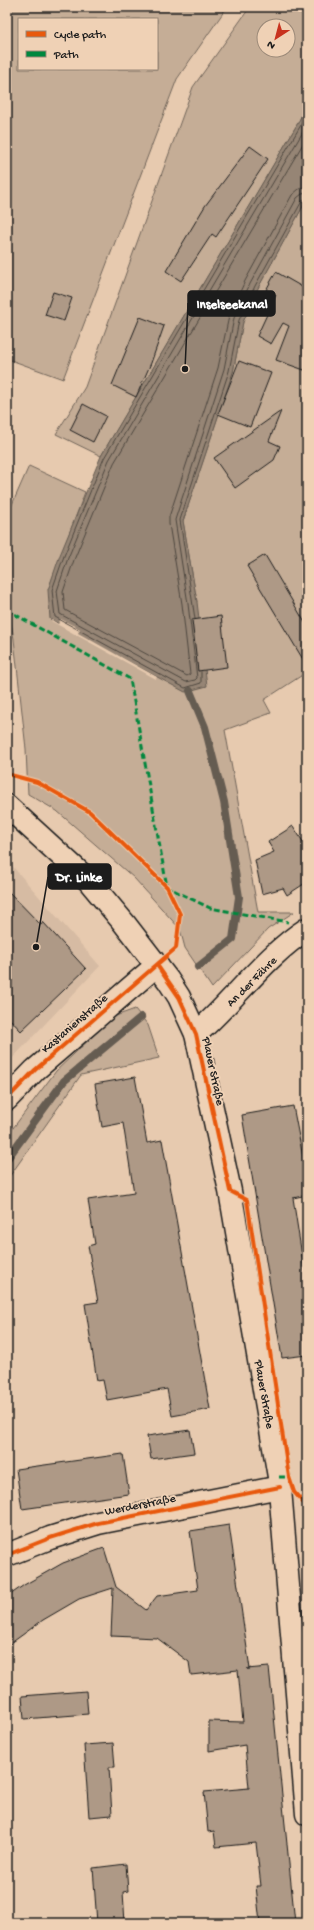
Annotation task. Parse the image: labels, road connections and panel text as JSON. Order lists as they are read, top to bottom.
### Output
{
  "streets": {
    "main road": [
      "An der Fähre",
      "Kastanienstraße",
      "Plauer Straße",
      "Werderstraße"
    ]
  },
  "crossings": [
    ["An der Fähre", "Plauer Straße"],
    ["Kastanienstraße", "Plauer Straße"],
    ["Plauer Straße", "Werderstraße"]
  ],
  "places": ["Inselseekanal", "Dr. Linke"],
  "legend": ["Cycle path", "Path"],
  "north": "bottom left"
}
